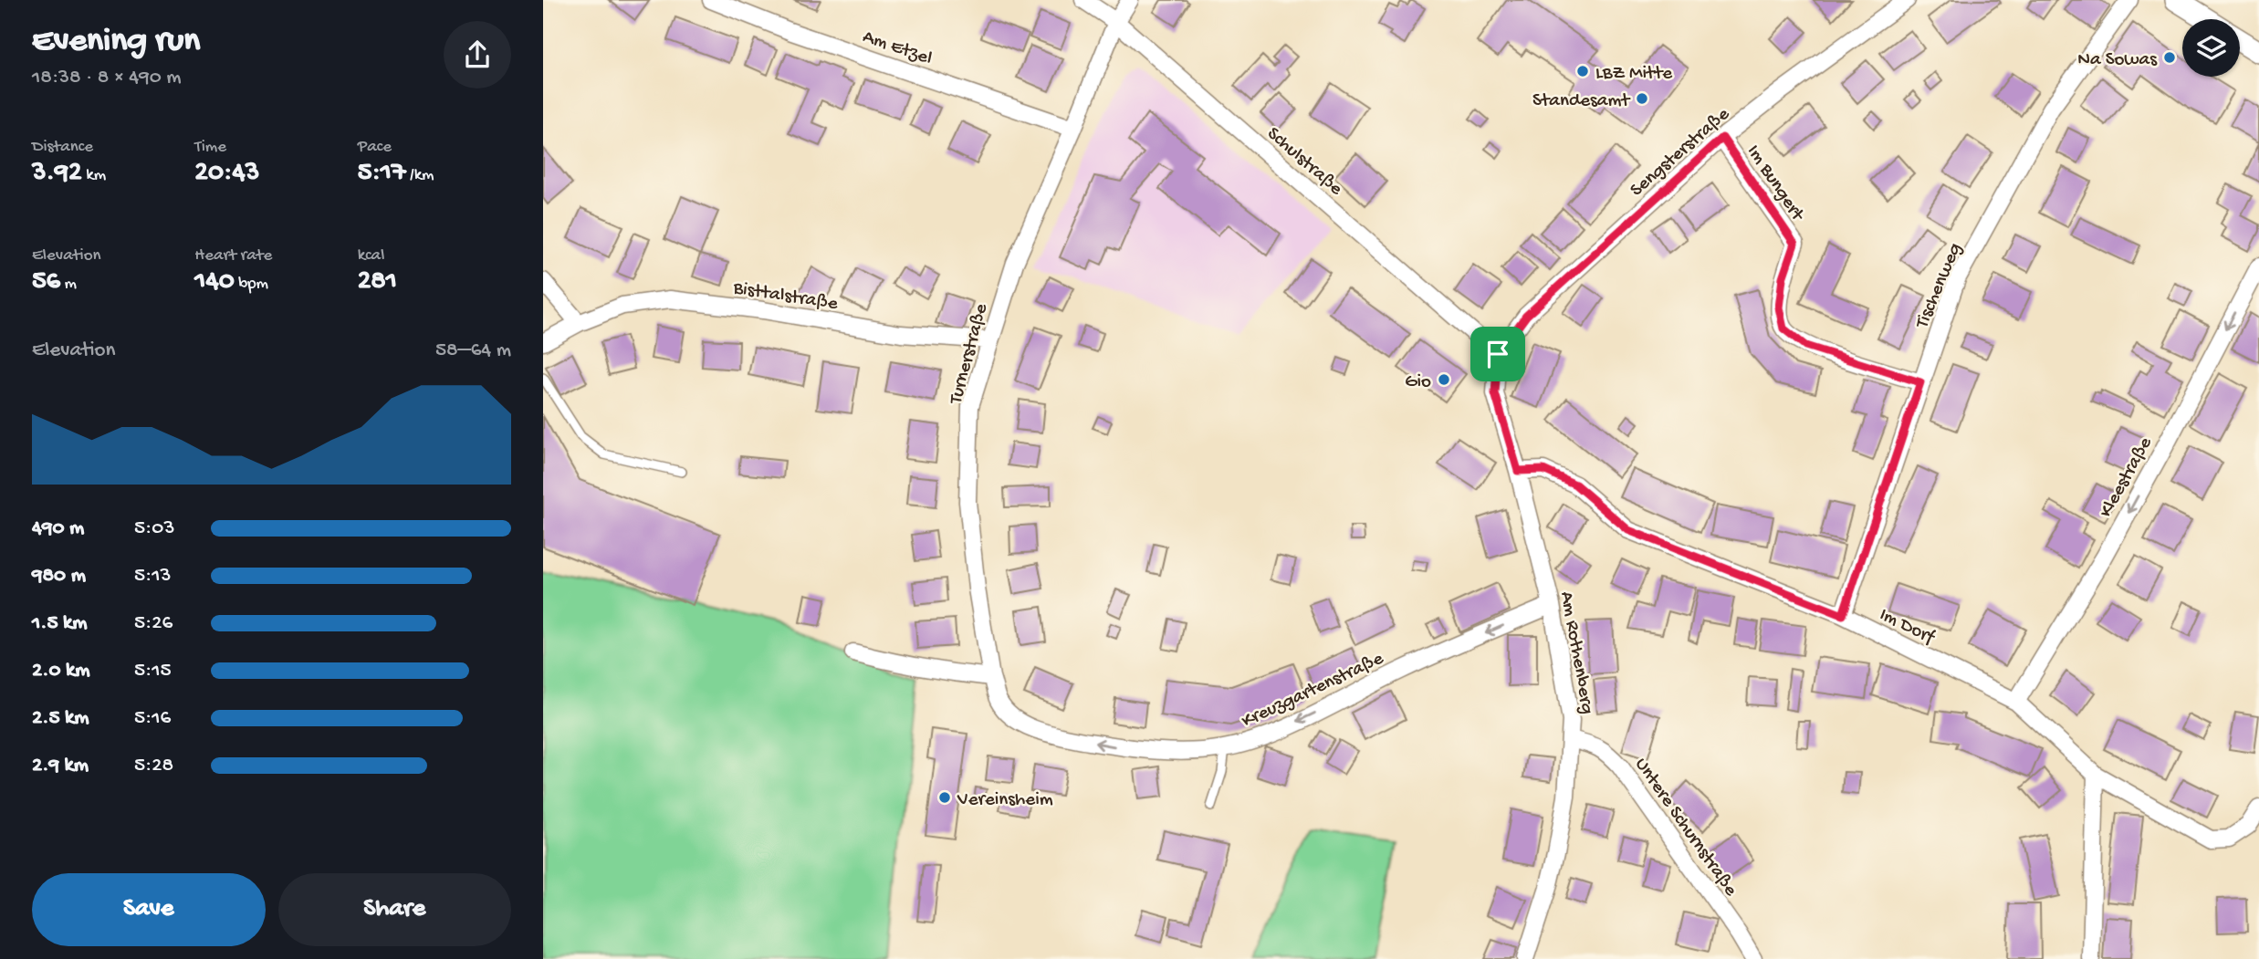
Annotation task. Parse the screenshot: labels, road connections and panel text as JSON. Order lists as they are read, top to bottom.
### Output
{
  "streets": {
    "street": [
      "Am Etzel",
      "Sengsterstraße",
      "Schulstraße",
      "Im Bungert",
      "Tischenweg",
      "Bisttalstraße",
      "Turnerstraße",
      "Kleestraße",
      "Im Dorf",
      "Am Rothenberg",
      "Kreuzgartenstraße",
      "Untere Schurnstraße"
    ]
  },
  "crossings": [
    ["Am Etzel", "Turnerstraße"],
    ["Sengsterstraße", "Schulstraße"],
    ["Sengsterstraße", "Im Bungert"],
    ["Sengsterstraße", "Am Rothenberg"],
    ["Schulstraße", "Turnerstraße"],
    ["Schulstraße", "Am Rothenberg"],
    ["Im Bungert", "Tischenweg"],
    ["Tischenweg", "Im Dorf"],
    ["Bisttalstraße", "Turnerstraße"],
    ["Turnerstraße", "Kreuzgartenstraße"],
    ["Kleestraße", "Im Dorf"],
    ["Im Dorf", "Am Rothenberg"],
    ["Am Rothenberg", "Kreuzgartenstraße"],
    ["Am Rothenberg", "Untere Schurnstraße"]
  ],
  "one_way": ["Kleestraße", "Kreuzgartenstraße"],
  "places": [
    "Na Sowas",
    "LBZ Mitte",
    "Standesamt",
    "Gio",
    "Vereinsheim"
  ],
  "page": {
    "heading": ["Evening run", "18:38 · 8 × 490 m"],
    "stats": [
      ["Distance", "3.92 km"],
      ["Time", "20:43"],
      ["Pace", "5:17 /km"],
      ["Elevation", "56 m"],
      ["Heart rate", "140 bpm"],
      ["kcal", "281"]
    ],
    "chart": ["Elevation", "58–64 m"],
    "list": [
      {
        "name": "490 m",
        "note": "5:03"
      },
      {
        "name": "980 m",
        "note": "5:13"
      },
      {
        "name": "1.5 km",
        "note": "5:26"
      },
      {
        "name": "2.0 km",
        "note": "5:15"
      },
      {
        "name": "2.5 km",
        "note": "5:16"
      },
      {
        "name": "2.9 km",
        "note": "5:28"
      }
    ],
    "buttons": ["Save", "Share"]
  }
}
